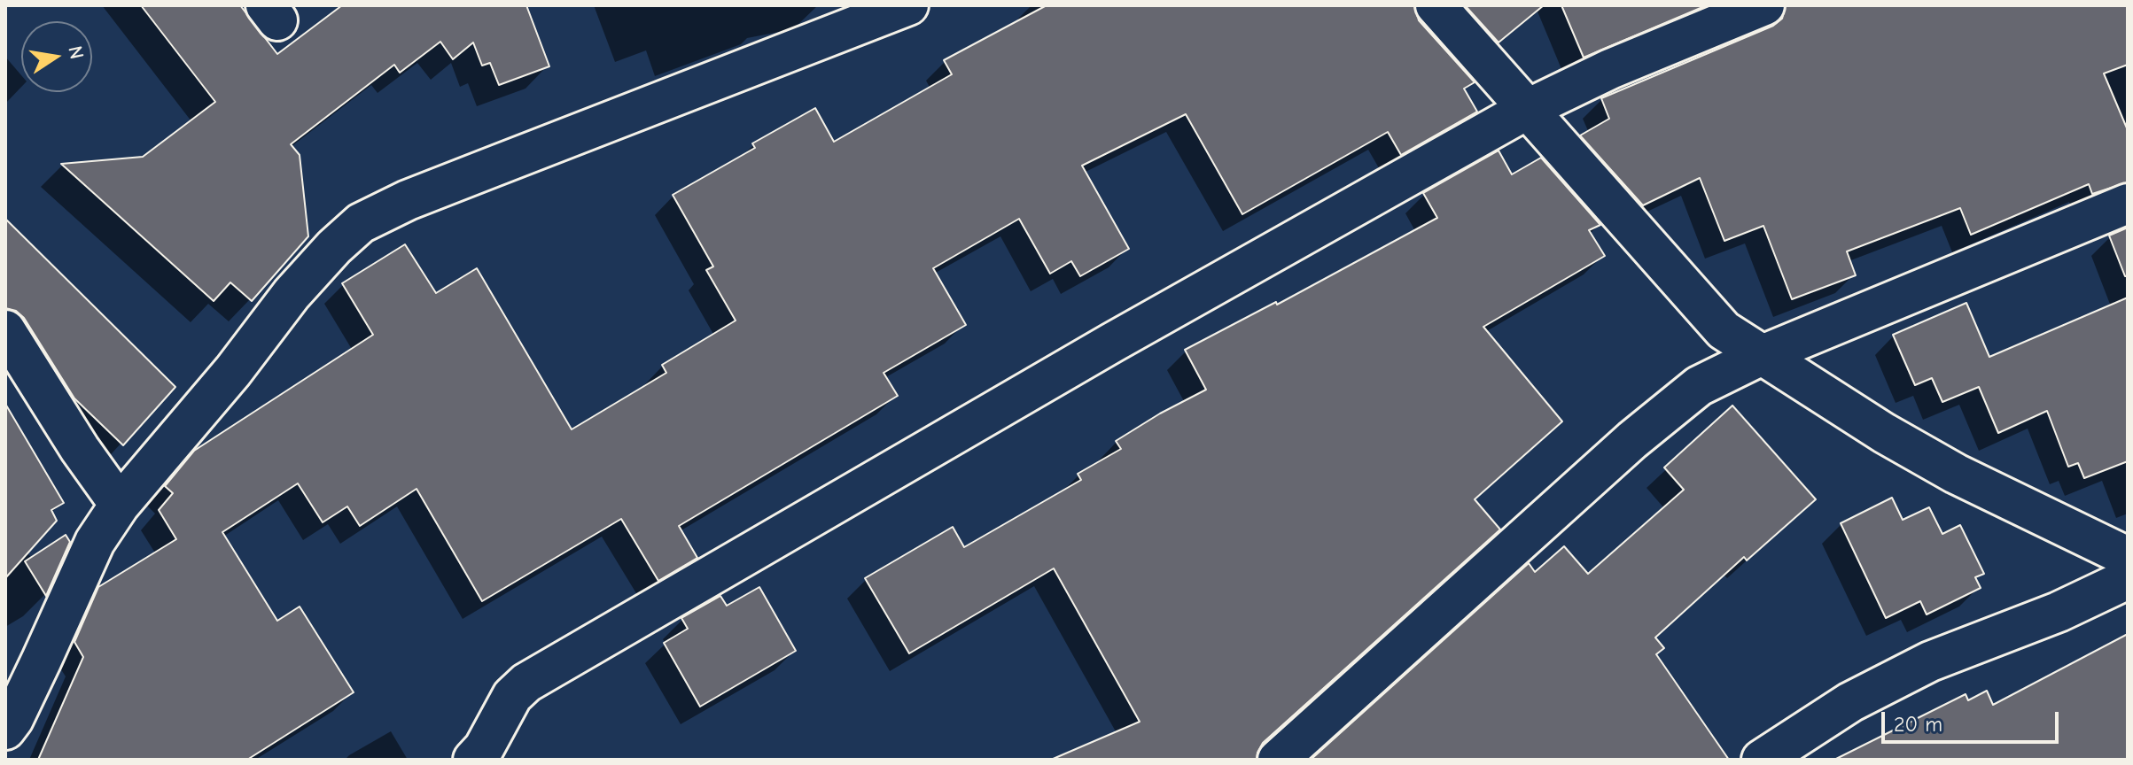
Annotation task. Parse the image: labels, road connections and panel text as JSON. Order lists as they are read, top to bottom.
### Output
{
  "scale_bar": "20 m",
  "north": "right"
}
